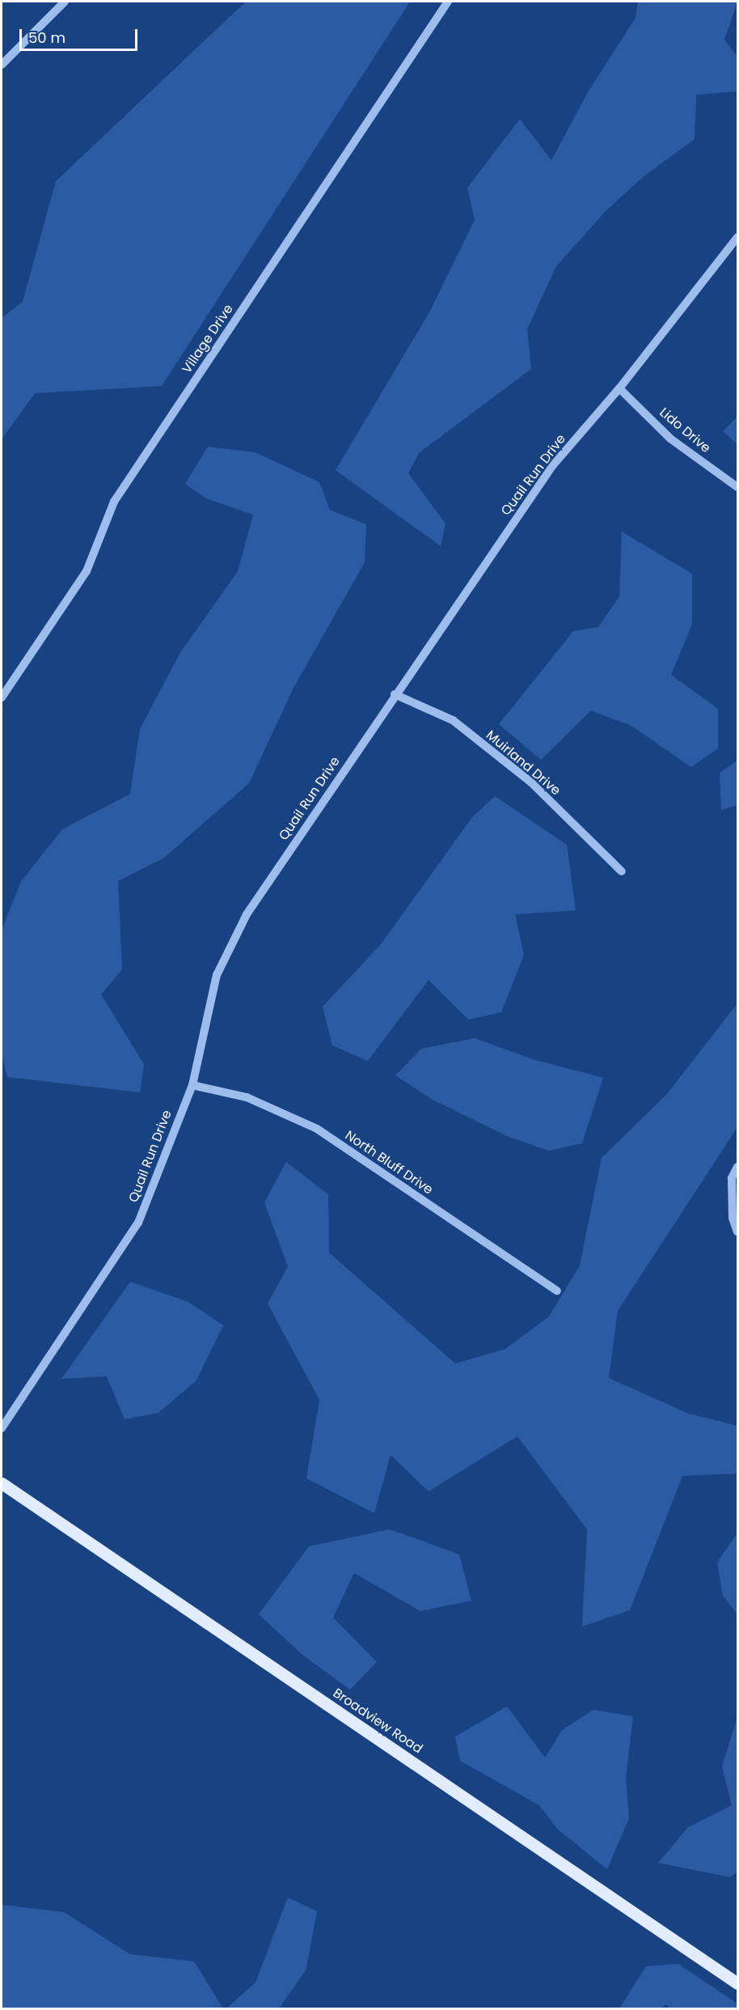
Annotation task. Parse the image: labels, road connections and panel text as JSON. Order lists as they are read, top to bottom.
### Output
{
  "streets": {
    "main road": ["Broadview Road"],
    "street": [
      "Village Drive",
      "Lido Drive",
      "Quail Run Drive",
      "Muirland Drive",
      "North Bluff Drive"
    ]
  },
  "crossings": [
    ["Lido Drive", "Quail Run Drive"],
    ["Quail Run Drive", "Muirland Drive"],
    ["Quail Run Drive", "North Bluff Drive"]
  ],
  "scale_bar": "50 m"
}
